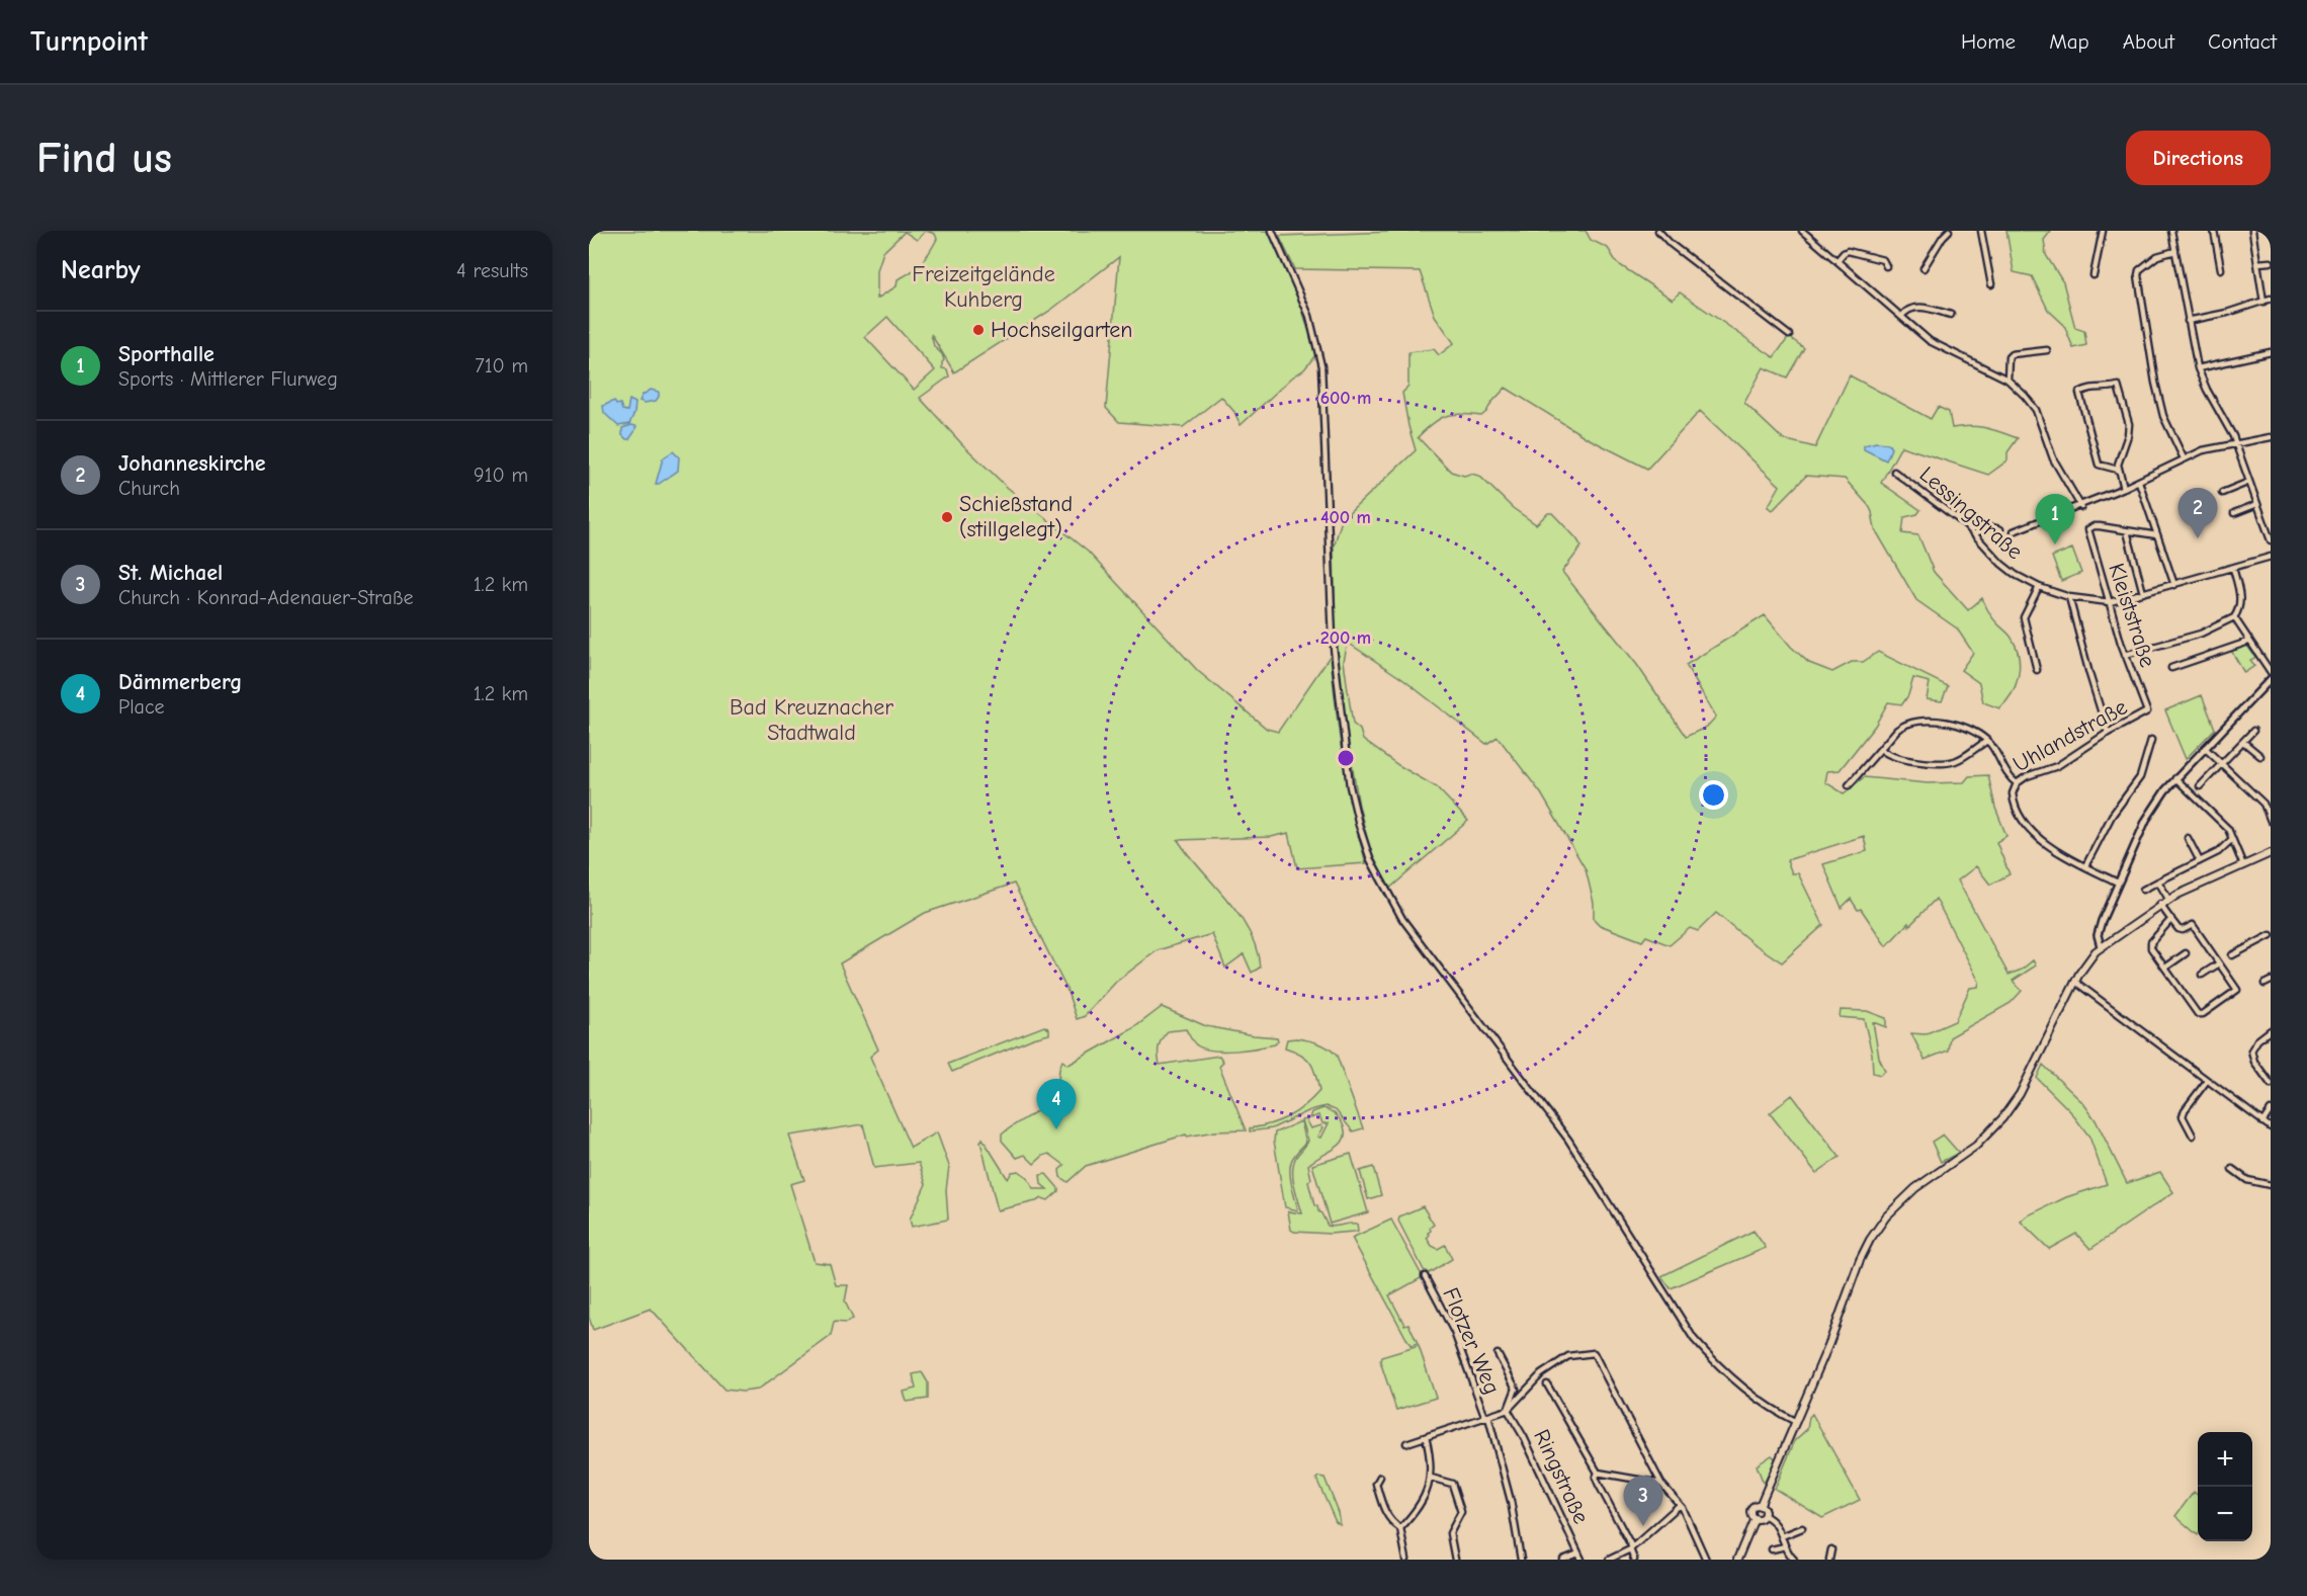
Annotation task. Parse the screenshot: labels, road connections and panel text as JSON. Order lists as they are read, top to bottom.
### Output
{
  "streets": {
    "street": [
      "Lessingstraße",
      "Kleiststraße",
      "Uhlandstraße",
      "Flotzer Weg",
      "Ringstraße"
    ]
  },
  "crossings": [
    ["Lessingstraße", "Kleiststraße"],
    ["Kleiststraße", "Uhlandstraße"]
  ],
  "parks": ["Freizeitgelände Kuhberg", "Bad Kreuznacher Stadtwald"],
  "places": ["Hochseilgarten", "Schießstand (stillgelegt)"],
  "page": {
    "header": "Turnpoint",
    "nav": [
      "Home",
      "Map",
      "About",
      "Contact"
    ],
    "buttons": "Directions",
    "title": "Find us",
    "heading": ["Nearby", "4 results"],
    "list": [
      {
        "mark": "1",
        "name": "Sporthalle",
        "note": "Sports · Mittlerer Flurweg",
        "value": "710 m"
      },
      {
        "mark": "2",
        "name": "Johanneskirche",
        "note": "Church",
        "value": "910 m"
      },
      {
        "mark": "3",
        "name": "St. Michael",
        "note": "Church · Konrad-Adenauer-Straße",
        "value": "1.2 km"
      },
      {
        "mark": "4",
        "name": "Dämmerberg",
        "note": "Place",
        "value": "1.2 km"
      }
    ],
    "pins": [
      "2",
      "1",
      "4",
      "3"
    ],
    "map_buttons": ["+", "−"]
  },
  "rings": ["600 m", "400 m", "200 m"]
}
